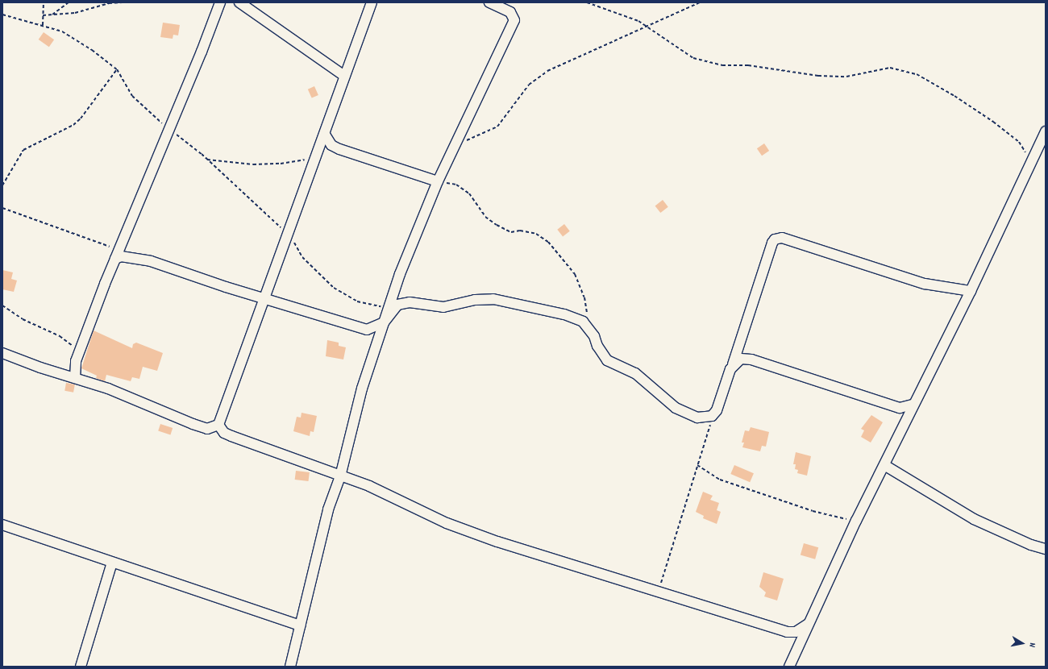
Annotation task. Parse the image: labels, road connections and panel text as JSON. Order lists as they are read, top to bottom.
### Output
{
  "north": "right"
}
